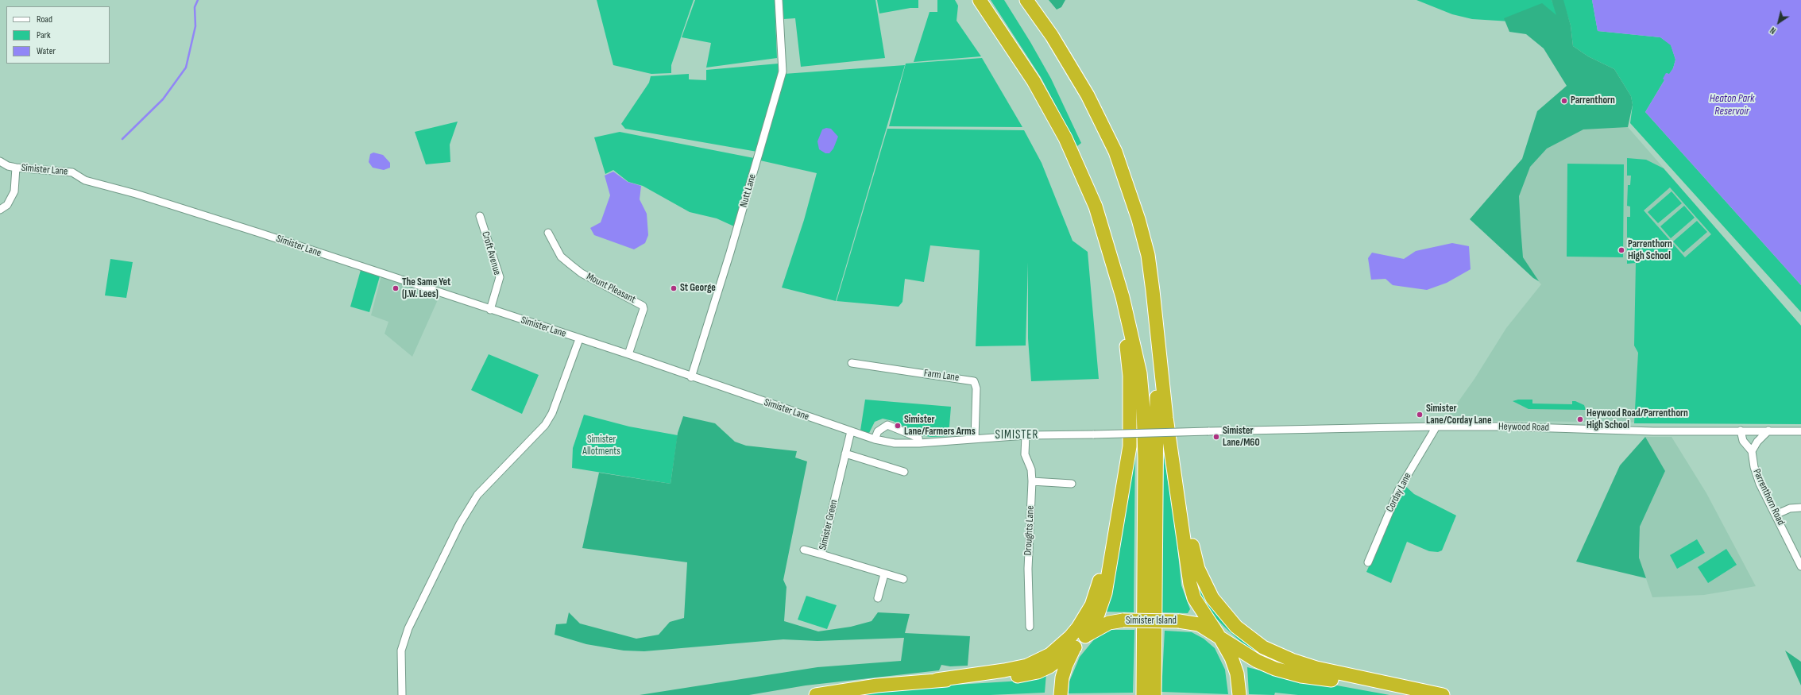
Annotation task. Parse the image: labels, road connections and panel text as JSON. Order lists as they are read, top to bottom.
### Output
{
  "streets": {
    "highway": ["Simister Island"],
    "street": [
      "Simister Lane",
      "Nutt Lane",
      "Croft Avenue",
      "Mount Pleasant",
      "Farm Lane",
      "Heywood Road",
      "Corday Lane",
      "Parrenthorn Road",
      "Simister Green",
      "Droughts Lane"
    ]
  },
  "crossings": [
    ["Simister Lane", "Nutt Lane"],
    ["Simister Lane", "Croft Avenue"],
    ["Simister Lane", "Mount Pleasant"],
    ["Simister Lane", "Farm Lane"],
    ["Simister Lane", "Heywood Road"],
    ["Simister Lane", "Simister Green"],
    ["Simister Lane", "Droughts Lane"],
    ["Heywood Road", "Corday Lane"]
  ],
  "districts": ["SIMISTER"],
  "water": ["Heaton Park Reservoir"],
  "parks": ["Simister Allotments"],
  "places": [
    "Parrenthorn",
    "Parrenthorn High School",
    "The Same Yet (J.W. Lees)",
    "St George",
    "Simister Lane/Corday Lane",
    "Heywood Road/Parrenthorn High School",
    "Simister Lane/Farmers Arms",
    "Simister Lane/M60"
  ],
  "legend": ["Road", "Park", "Water"],
  "north": "bottom left"
}
